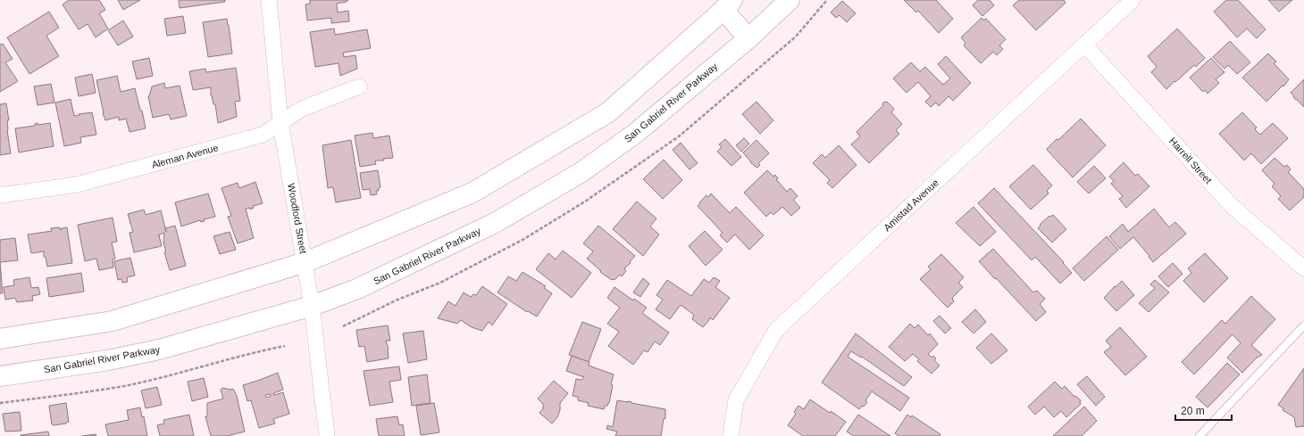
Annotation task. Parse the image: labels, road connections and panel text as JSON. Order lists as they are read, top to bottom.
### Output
{
  "streets": {
    "main road": ["San Gabriel River Parkway"],
    "street": [
      "Aleman Avenue",
      "Harrell Street",
      "Amistad Avenue",
      "Woodford Street"
    ]
  },
  "crossings": [
    ["San Gabriel River Parkway", "Woodford Street"],
    ["Aleman Avenue", "Woodford Street"],
    ["Harrell Street", "Amistad Avenue"]
  ],
  "scale_bar": "20 m"
}
